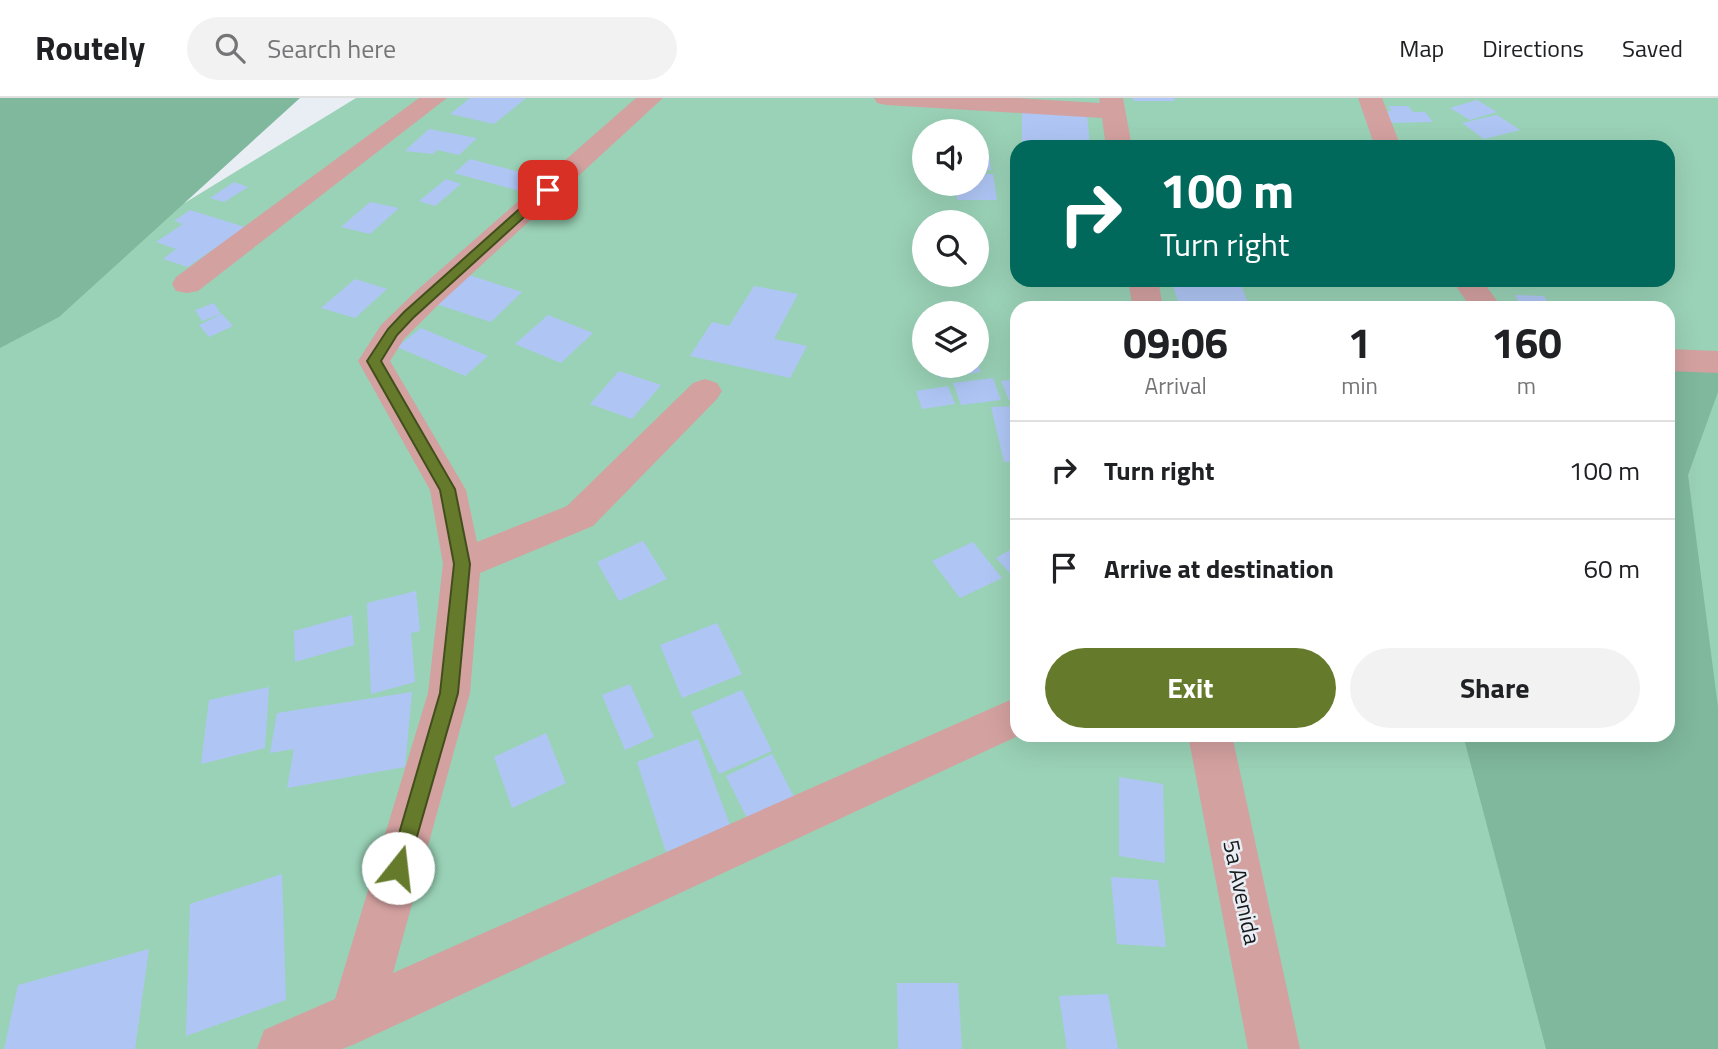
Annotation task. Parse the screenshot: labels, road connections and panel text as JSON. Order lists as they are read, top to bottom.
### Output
{
  "streets": {
    "street": ["5a Avenida"]
  },
  "page": {
    "header": "Routely",
    "search": "Search here",
    "nav": ["Map", "Directions", "Saved"],
    "turn": ["100 m", "Turn right"],
    "eta": [
      "09:06",
      "Arrival",
      "1",
      "min",
      "160",
      "m"
    ],
    "list": [
      {
        "name": "Turn right",
        "value": "100 m"
      },
      {
        "name": "Arrive at destination",
        "value": "60 m"
      }
    ],
    "buttons": ["Exit", "Share"]
  }
}
